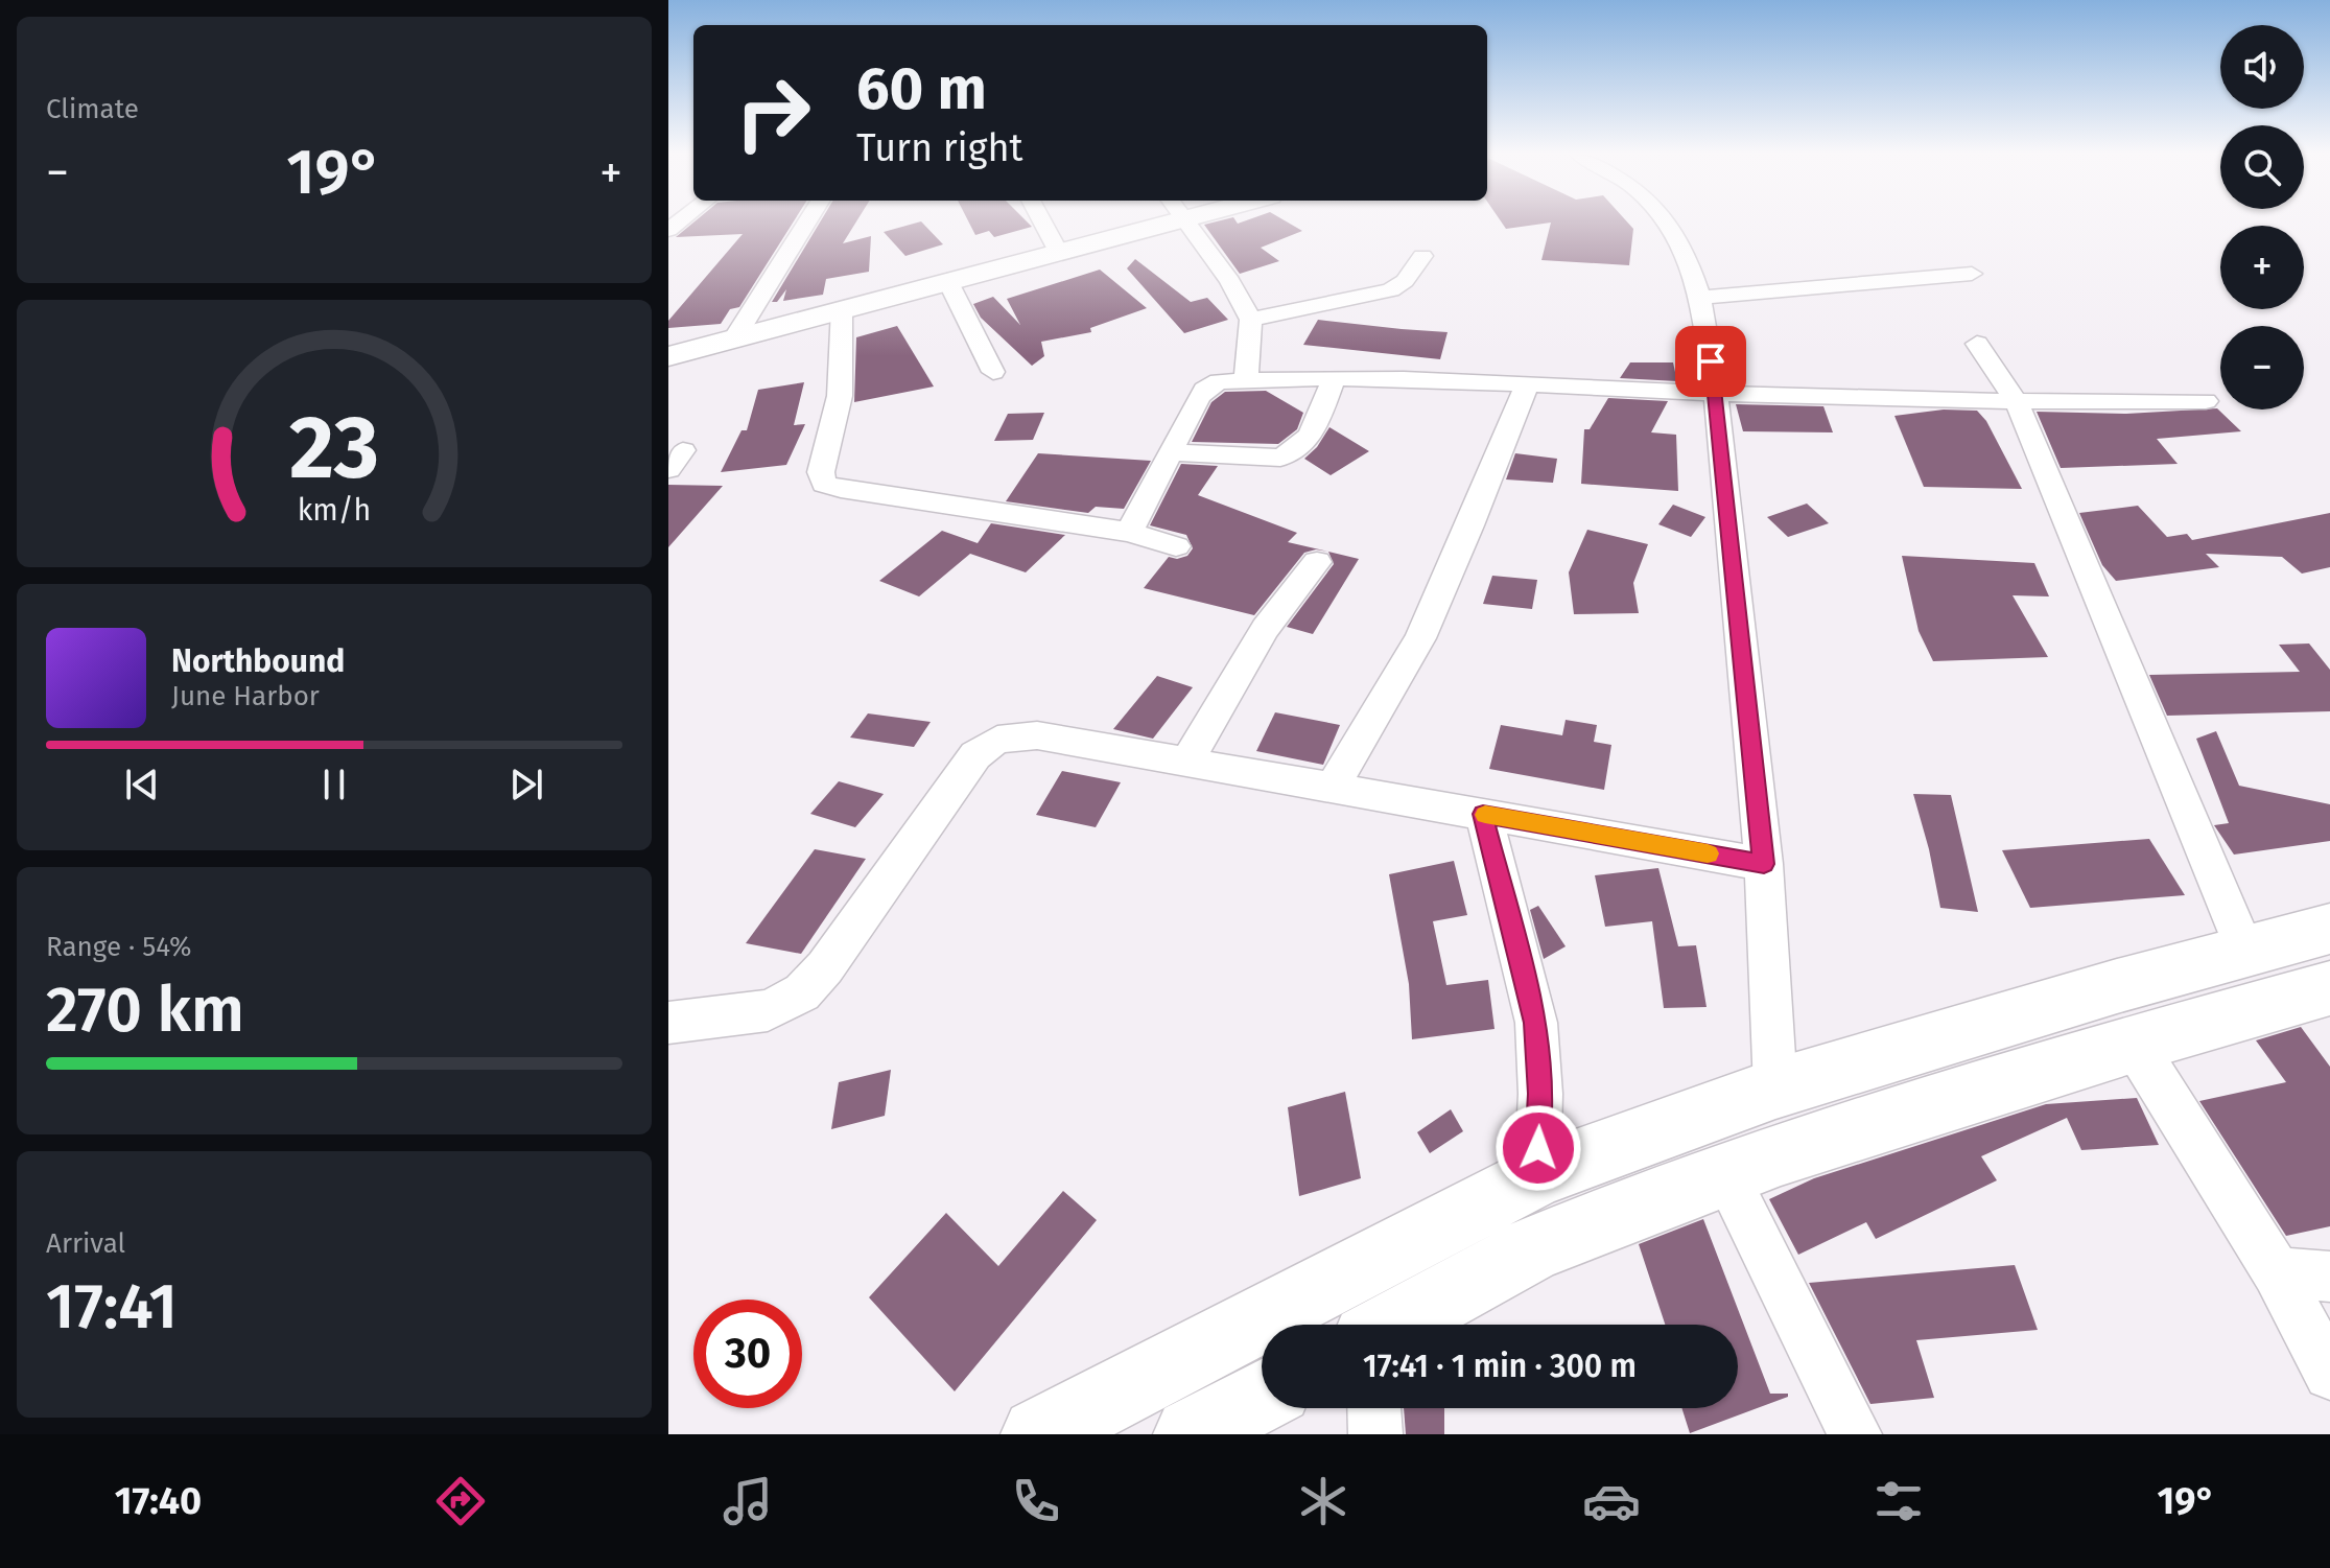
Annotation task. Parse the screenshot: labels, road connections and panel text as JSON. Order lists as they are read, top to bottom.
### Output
{
  "page": {
    "tile": [
      "Climate",
      ["Range · 54%", "270 km"],
      ["Arrival", "17:41"]
    ],
    "map_buttons": ["+", "−"],
    "turn": ["60 m", "Turn right"],
    "heat": ["−", "19°", "+"],
    "song": ["Northbound", "June Harbor"],
    "limit": "30",
    "trip": "17:41 · 1 min · 300 m",
    "tabs": ["17:40", "19°"],
    "gauge": ["23", "km/h"]
  }
}
